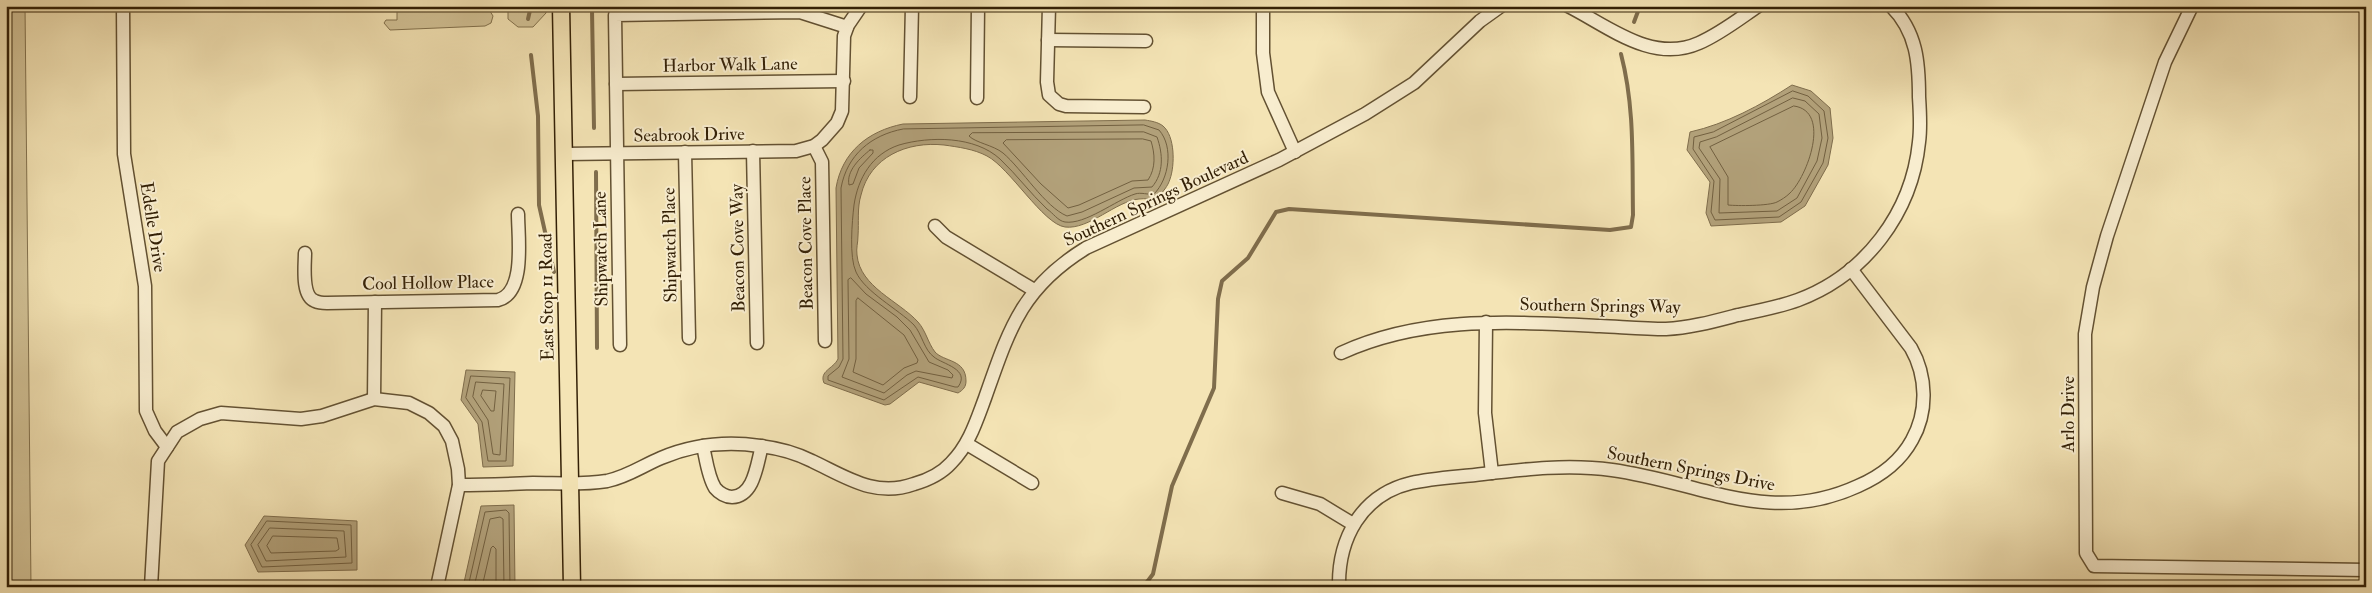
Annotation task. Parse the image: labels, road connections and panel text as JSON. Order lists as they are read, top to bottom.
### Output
{
  "streets": {
    "main road": ["East Stop 11 Road"],
    "street": [
      "Harbor Walk Lane",
      "Seabrook Drive",
      "Southern Springs Boulevard",
      "Edelle Drive",
      "Beacon Cove Place",
      "Shipwatch Place",
      "Beacon Cove Way",
      "Shipwatch Lane",
      "Cool Hollow Place",
      "Southern Springs Way",
      "Arlo Drive",
      "Southern Springs Drive"
    ]
  },
  "crossings": [
    ["Harbor Walk Lane", "Shipwatch Lane"],
    ["Seabrook Drive", "Beacon Cove Place"],
    ["Seabrook Drive", "Shipwatch Place"],
    ["Seabrook Drive", "Beacon Cove Way"],
    ["Seabrook Drive", "Shipwatch Lane"],
    ["Seabrook Drive", "East Stop 11 Road"],
    ["Southern Springs Boulevard", "East Stop 11 Road"],
    ["Southern Springs Way", "Southern Springs Drive"]
  ]
}
